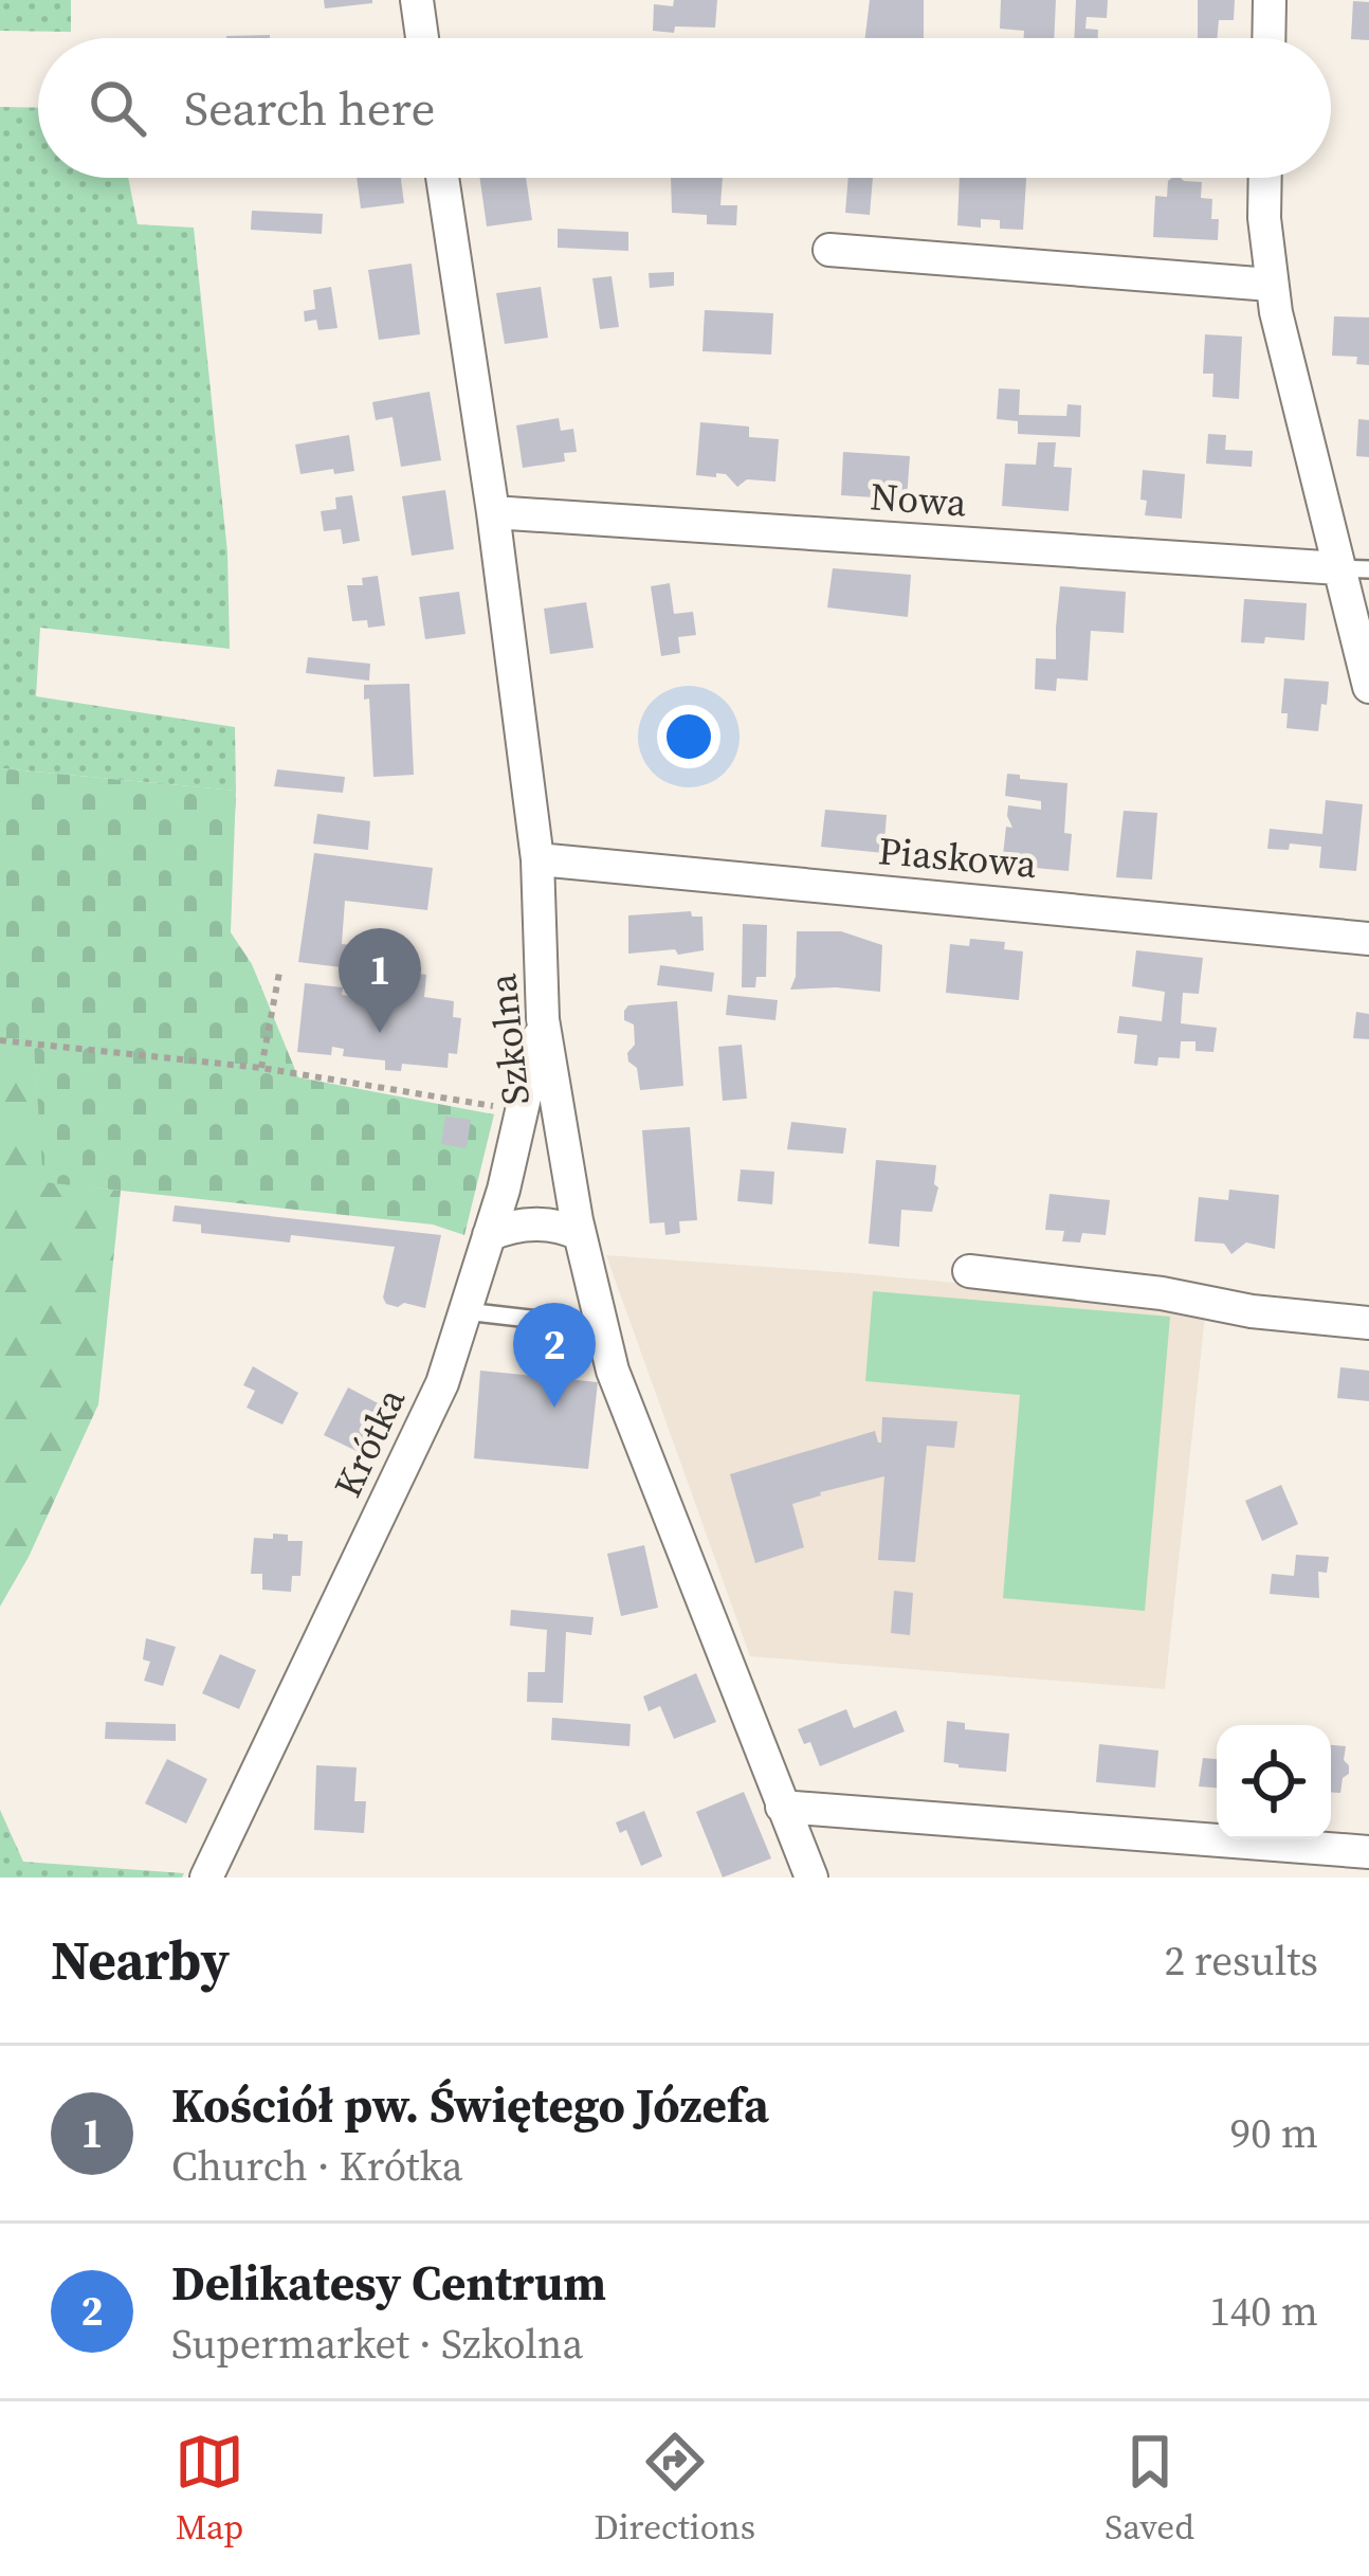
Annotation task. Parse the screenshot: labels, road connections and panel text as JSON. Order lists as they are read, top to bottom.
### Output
{
  "streets": {
    "street": [
      "Nowa",
      "Piaskowa",
      "Szkolna",
      "Krótka"
    ]
  },
  "crossings": [
    ["Nowa", "Szkolna"],
    ["Piaskowa", "Szkolna"],
    ["Szkolna", "Krótka"]
  ],
  "page": {
    "search": "Search here",
    "pins": ["1", "2"],
    "heading": ["Nearby", "2 results"],
    "list": [
      {
        "mark": "1",
        "name": "Kościół pw. Świętego Józefa",
        "note": "Church · Krótka",
        "value": "90 m"
      },
      {
        "mark": "2",
        "name": "Delikatesy Centrum",
        "note": "Supermarket · Szkolna",
        "value": "140 m"
      }
    ],
    "nav": ["Map", "Directions", "Saved"]
  }
}
